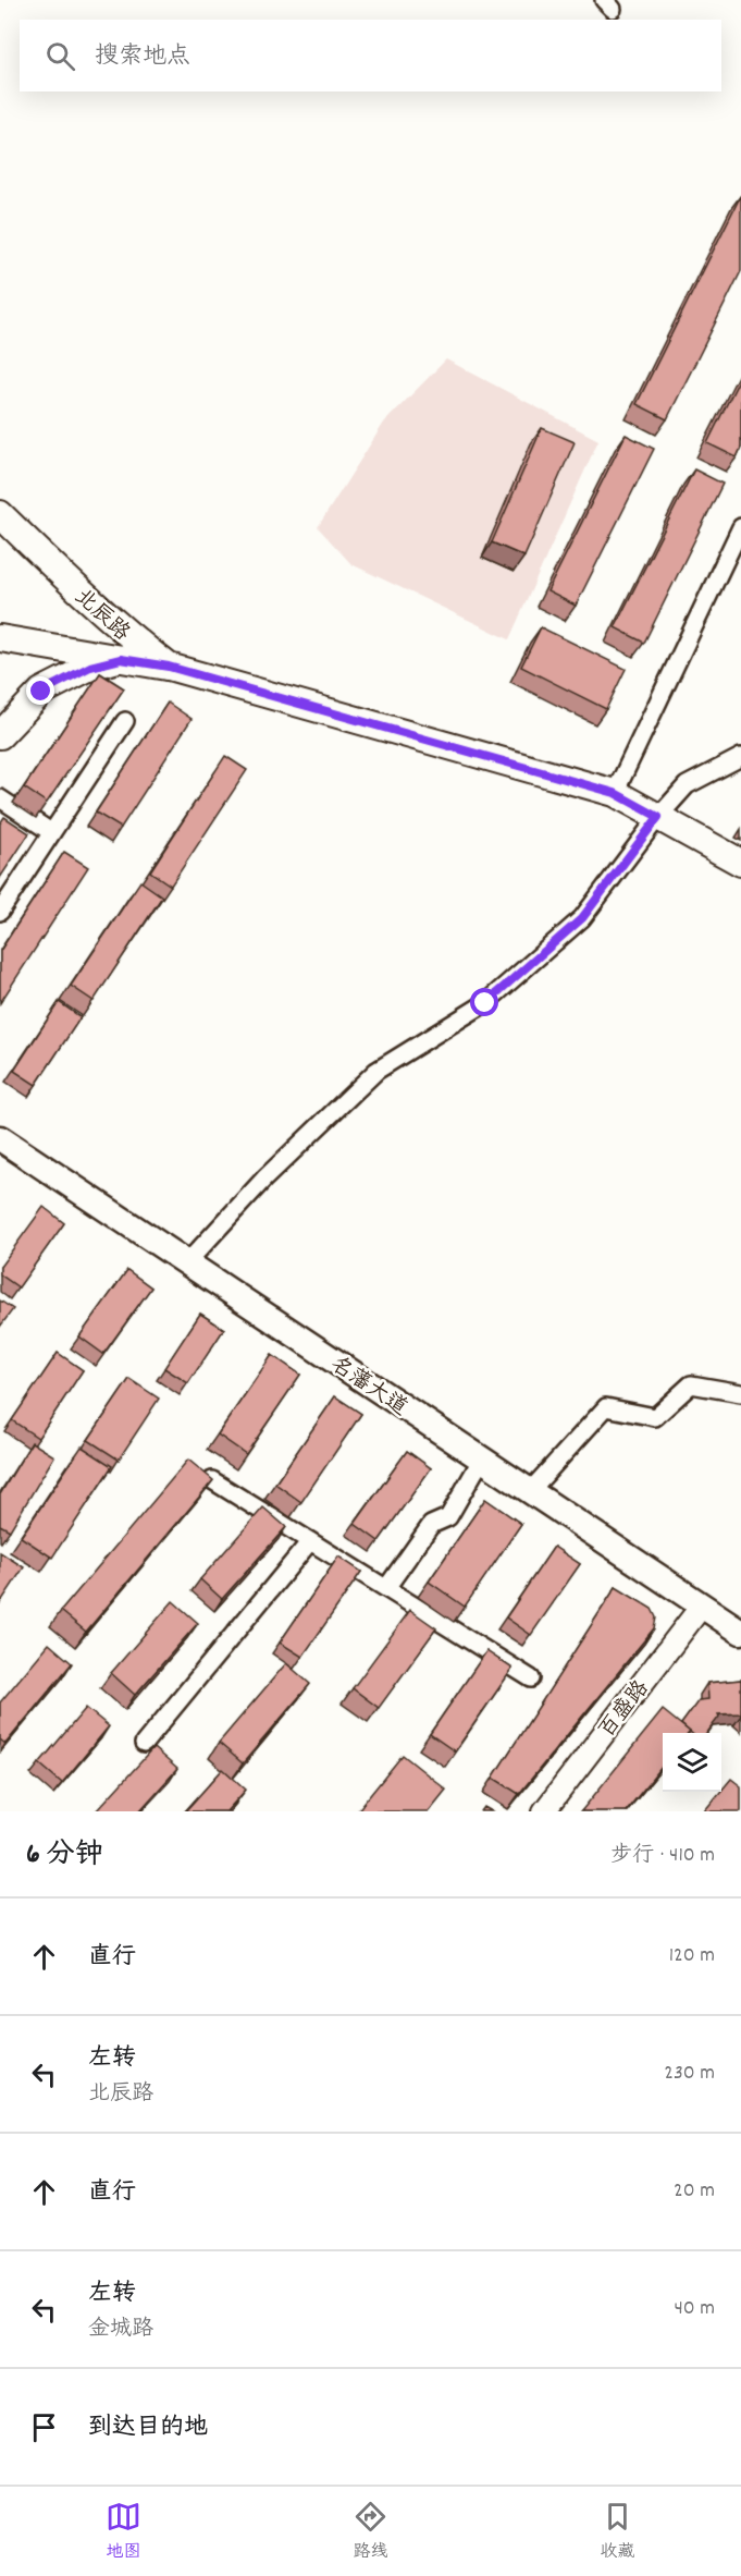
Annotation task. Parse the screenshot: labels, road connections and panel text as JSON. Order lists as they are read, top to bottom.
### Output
{
  "streets": {
    "main road": ["北辰路", "名藩大道"],
    "street": ["百盛路"]
  },
  "crossings": [
    ["名藩大道", "百盛路"]
  ],
  "page": {
    "search": "搜索地点",
    "heading": ["6 分钟", "步行 · 410 m"],
    "list": [
      ["直行", "120 m"],
      ["左转", "北辰路", "230 m"],
      ["直行", "20 m"],
      ["左转", "金城路", "40 m"],
      "到达目的地"
    ],
    "nav": ["地图", "路线", "收藏"]
  }
}
